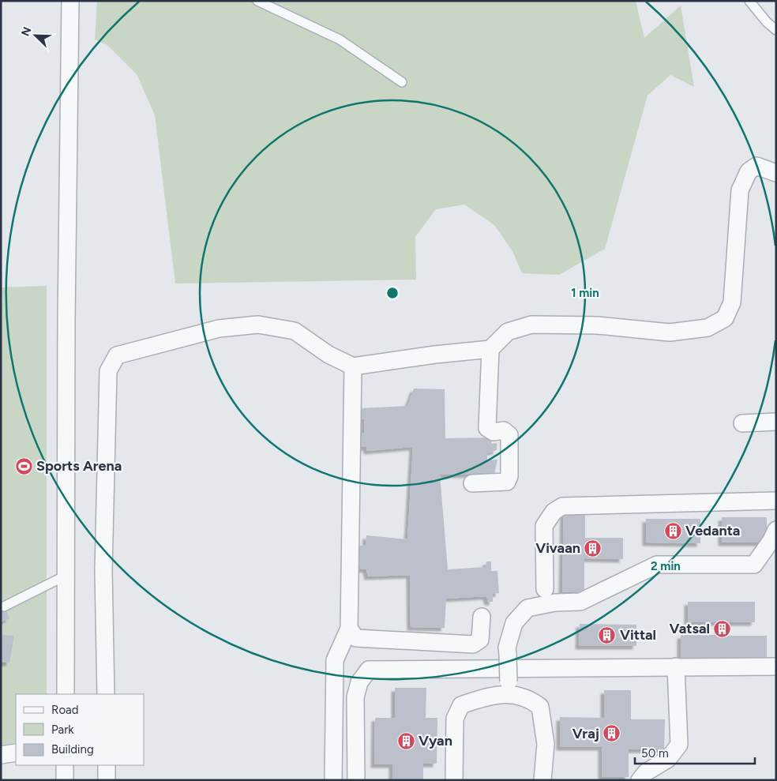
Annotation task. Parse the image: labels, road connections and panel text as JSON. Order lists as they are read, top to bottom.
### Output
{
  "places": {
    "sports": ["Sports Arena"],
    "building": [
      "Vedanta",
      "Vivaan",
      "Vatsal",
      "Vittal",
      "Vraj",
      "Vyan"
    ]
  },
  "legend": ["Road", "Park", "Building"],
  "scale_bar": "50 m",
  "north": "top left",
  "rings": ["1 min", "2 min"]
}
